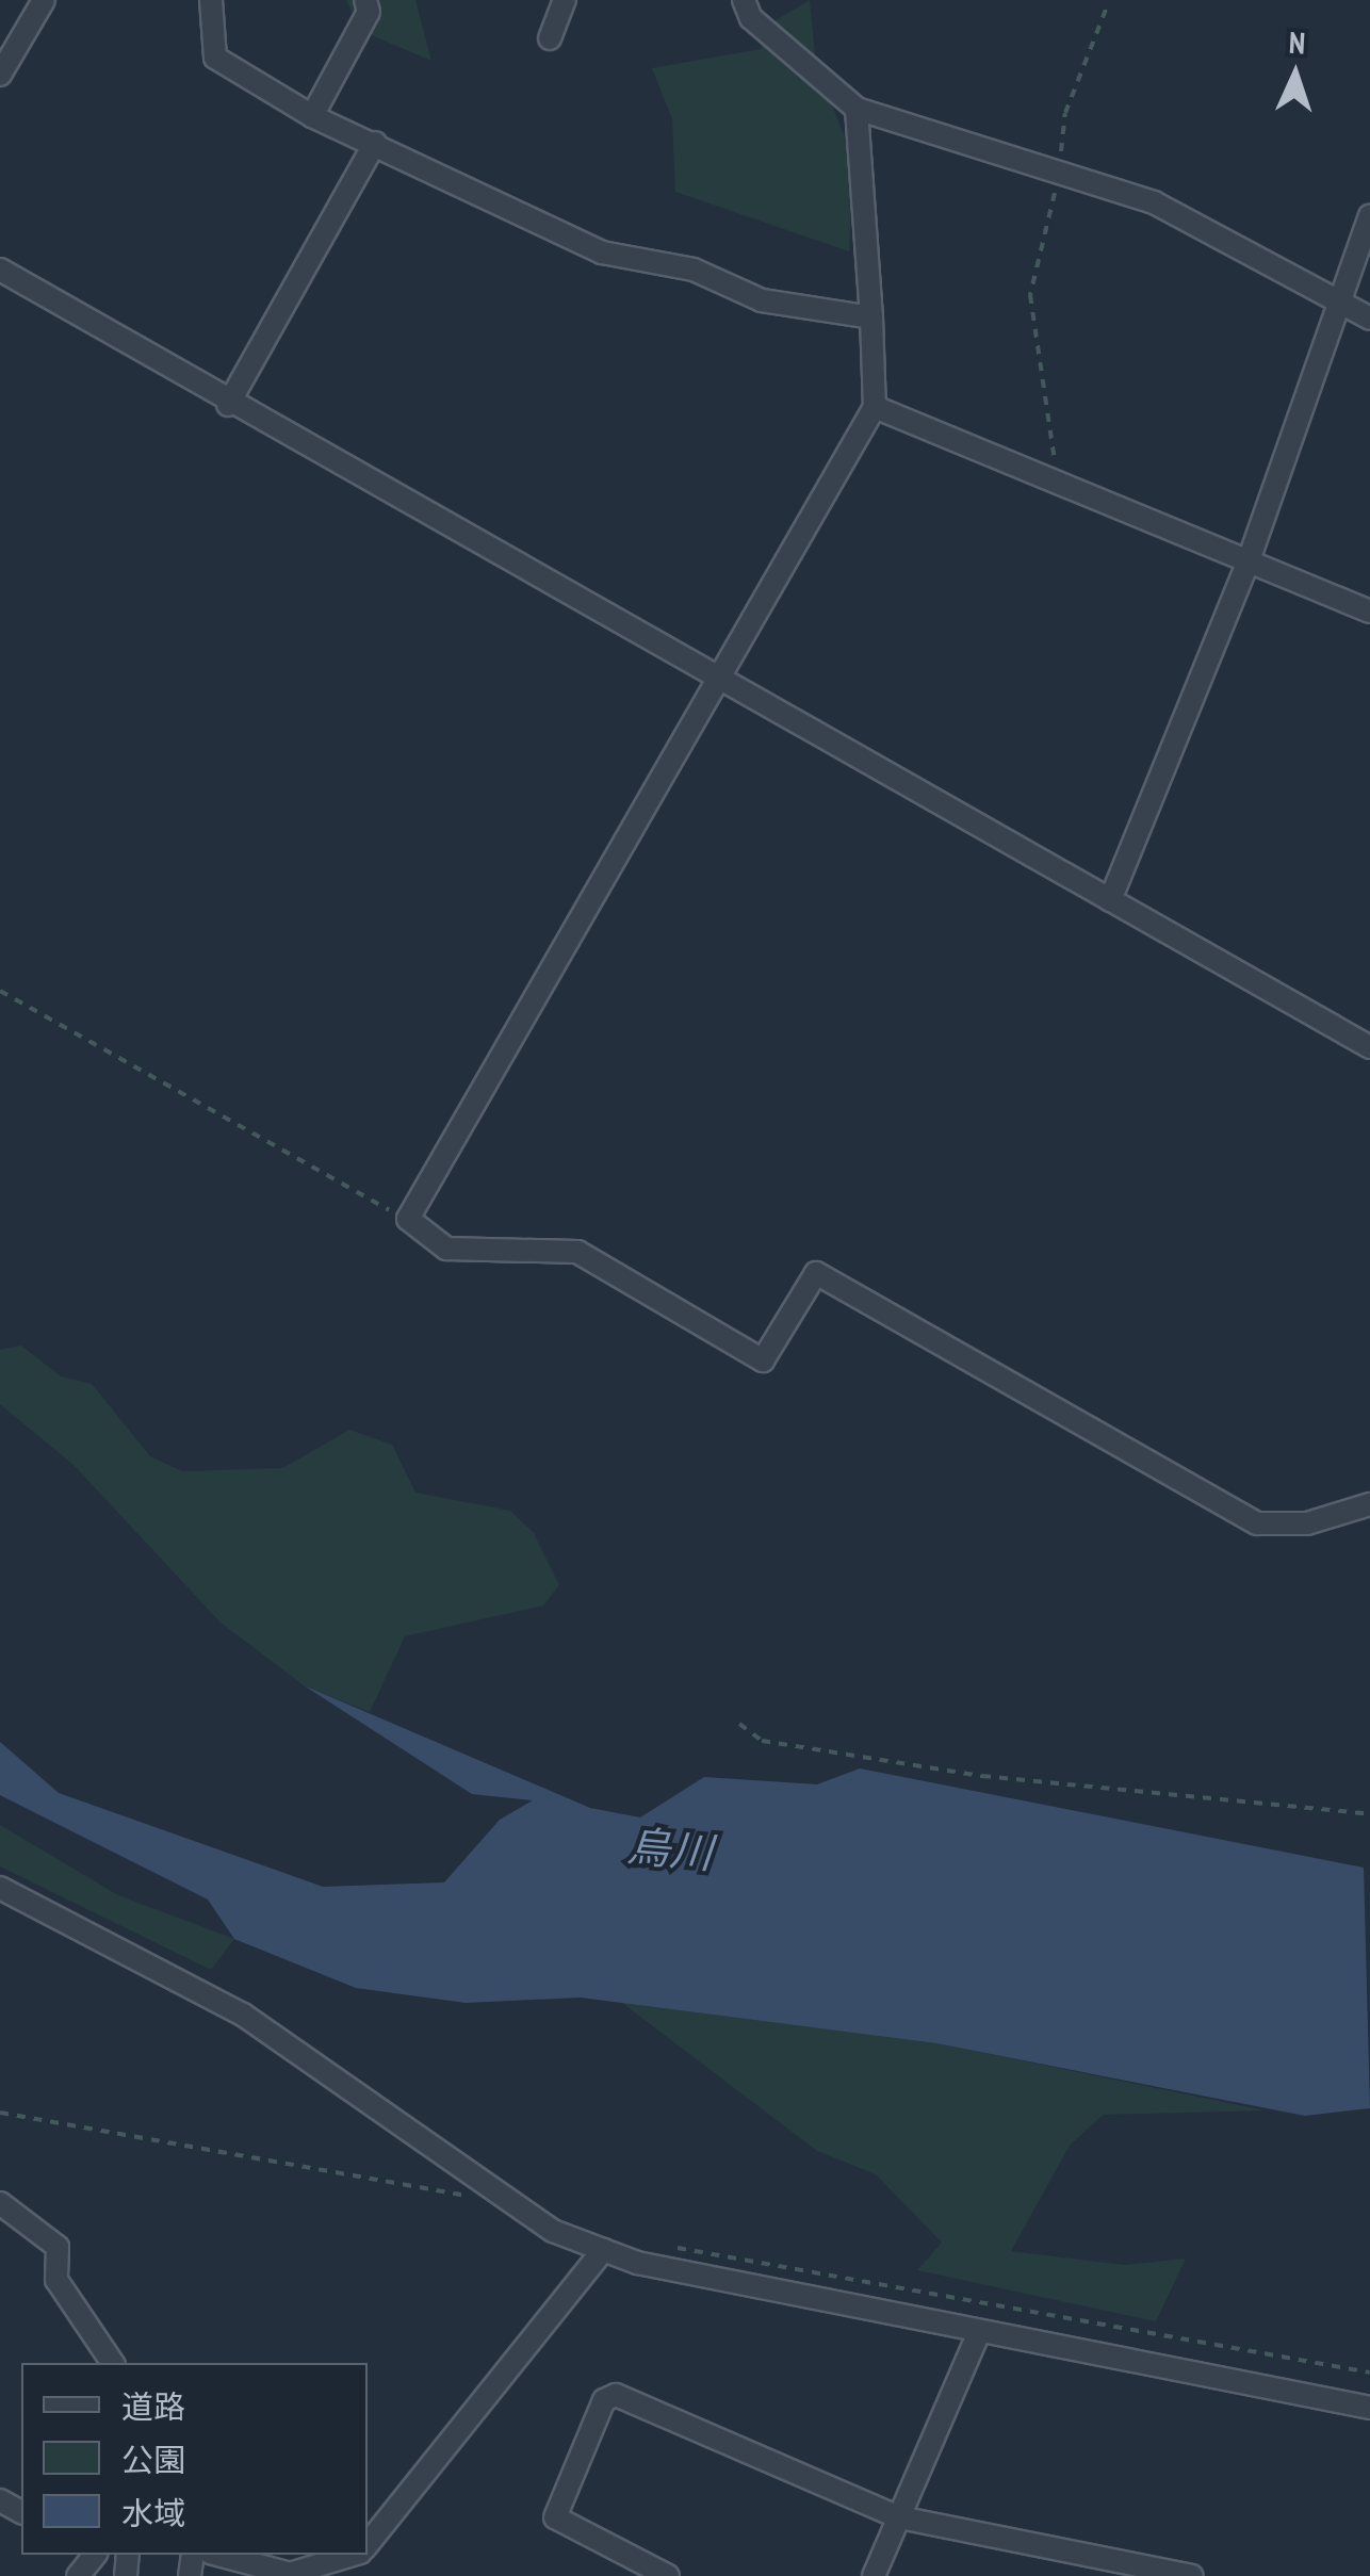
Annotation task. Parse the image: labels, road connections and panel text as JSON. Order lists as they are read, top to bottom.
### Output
{
  "water": ["烏川"],
  "legend": ["道路", "公園", "水域"],
  "north": "top"
}
